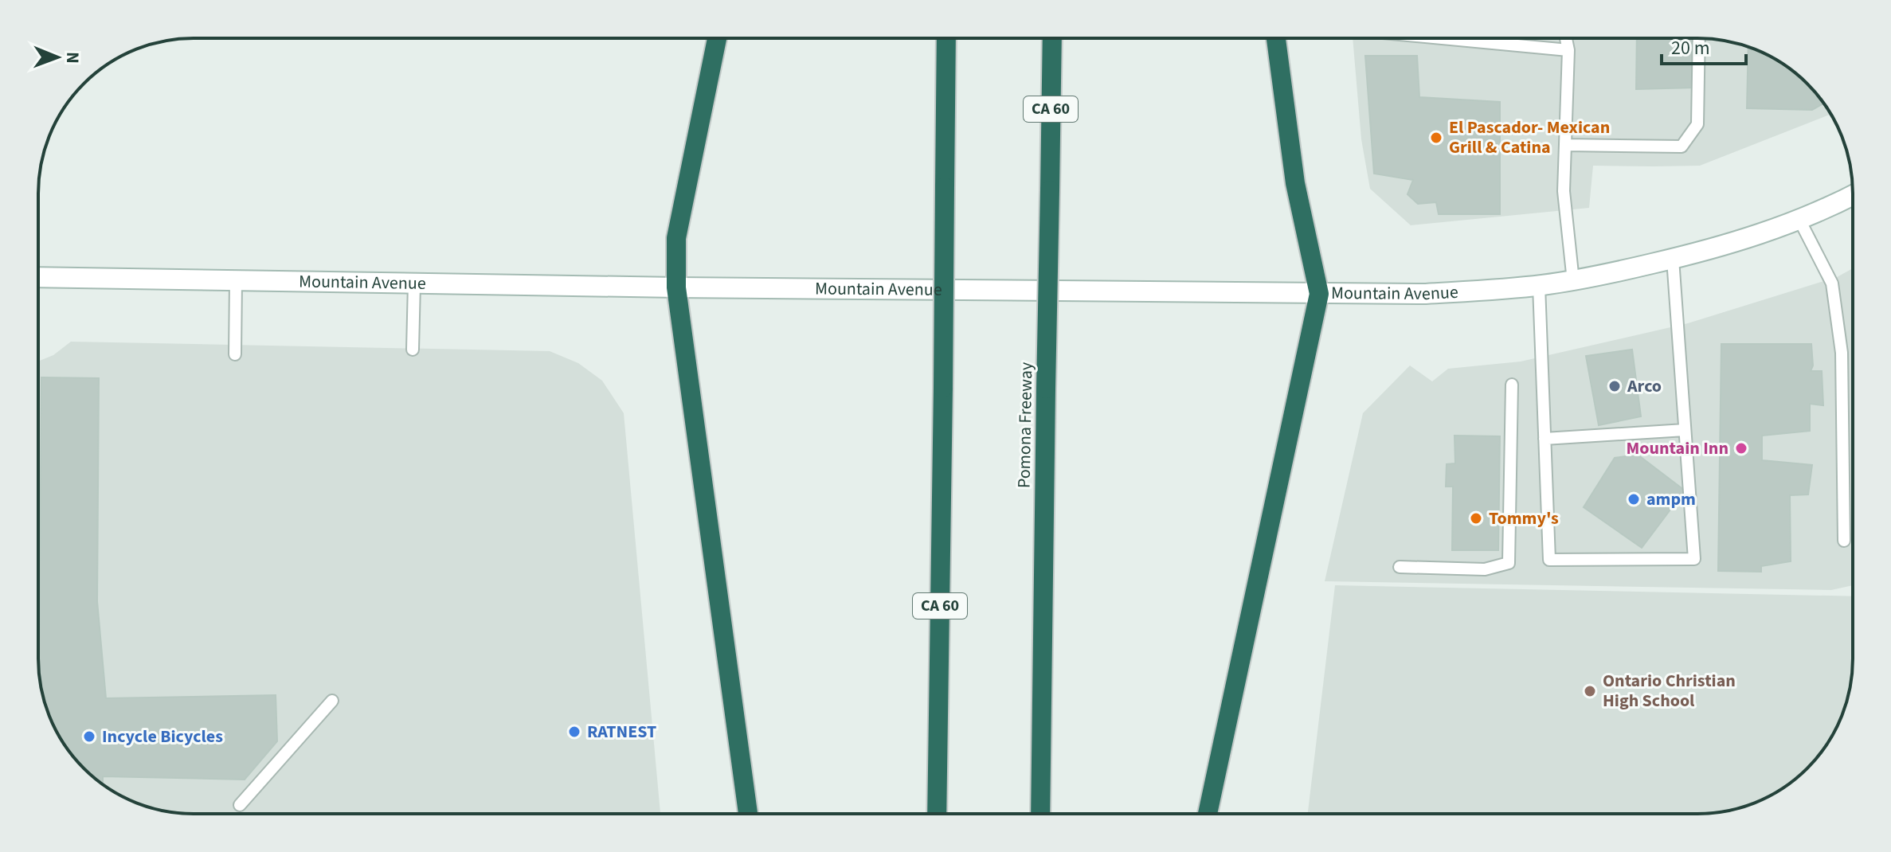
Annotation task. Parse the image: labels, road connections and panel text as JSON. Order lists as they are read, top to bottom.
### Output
{
  "streets": {
    "highway": ["CA 60", "Pomona Freeway"],
    "main road": ["Mountain Avenue"]
  },
  "places": [
    "El Pascador- Mexican Grill & Catina",
    "Arco",
    "Mountain Inn",
    "ampm",
    "Tommy's",
    "Ontario Christian High School",
    "RATNEST",
    "Incycle Bicycles"
  ],
  "scale_bar": "20 m",
  "north": "right"
}
